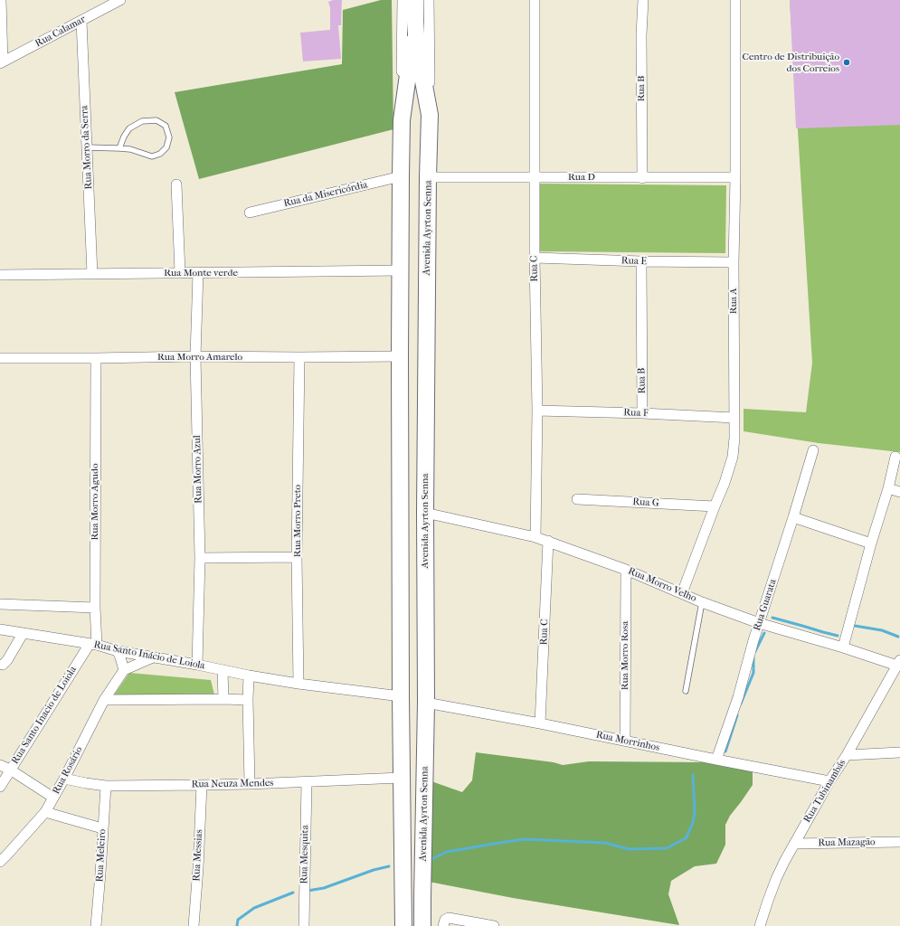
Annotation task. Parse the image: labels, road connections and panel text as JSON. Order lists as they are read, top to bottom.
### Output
{
  "streets": {
    "main road": ["Avenida Ayrton Senna"],
    "street": [
      "Rua Calamar",
      "Rua B",
      "Rua Morro da Serra",
      "Rua D",
      "Rua da Misericórdia",
      "Rua E",
      "Rua C",
      "Rua Monte verde",
      "Rua A",
      "Rua Morro Amarelo",
      "Rua F",
      "Rua Morro Azul",
      "Rua Morro Agudo",
      "Rua G",
      "Rua Morro Preto",
      "Rua Morro Velho",
      "Rua Guarata",
      "Rua Santo Inácio de Loiola",
      "Rua Morro Rosa",
      "Rua Santo Inacio de Loiola",
      "Rua Morrinhos",
      "Rua Rosário",
      "Rua Neuza Mendes",
      "Rua Tubinambás",
      "Rua Mazagão",
      "Rua Mesquita",
      "Rua Meleiro",
      "Rua Messias"
    ]
  },
  "crossings": [
    ["Rua Calamar", "Rua Morro da Serra"],
    ["Rua B", "Rua D"],
    ["Rua B", "Rua E"],
    ["Rua B", "Rua F"],
    ["Rua Morro da Serra", "Rua Monte verde"],
    ["Rua D", "Avenida Ayrton Senna"],
    ["Rua D", "Rua C"],
    ["Rua D", "Rua A"],
    ["Rua da Misericórdia", "Avenida Ayrton Senna"],
    ["Avenida Ayrton Senna", "Rua Monte verde"],
    ["Avenida Ayrton Senna", "Rua Morro Amarelo"],
    ["Avenida Ayrton Senna", "Rua Morro Velho"],
    ["Avenida Ayrton Senna", "Rua Morrinhos"],
    ["Avenida Ayrton Senna", "Rua Neuza Mendes"],
    ["Rua E", "Rua C"],
    ["Rua E", "Rua A"],
    ["Rua C", "Rua F"],
    ["Rua C", "Rua Morro Velho"],
    ["Rua C", "Rua Morrinhos"],
    ["Rua Monte verde", "Rua Morro Azul"],
    ["Rua A", "Rua F"],
    ["Rua A", "Rua G"],
    ["Rua A", "Rua Morro Velho"],
    ["Rua Morro Amarelo", "Rua Morro Azul"],
    ["Rua Morro Amarelo", "Rua Morro Agudo"],
    ["Rua Morro Amarelo", "Rua Morro Preto"],
    ["Rua Morro Azul", "Rua Santo Inácio de Loiola"],
    ["Rua Morro Agudo", "Rua Santo Inácio de Loiola"],
    ["Rua Morro Agudo", "Rua Santo Inacio de Loiola"],
    ["Rua Morro Preto", "Rua Santo Inácio de Loiola"],
    ["Rua Morro Velho", "Rua Guarata"],
    ["Rua Morro Velho", "Rua Morro Rosa"],
    ["Rua Morro Velho", "Rua Tubinambás"],
    ["Rua Guarata", "Rua Morrinhos"],
    ["Rua Santo Inácio de Loiola", "Rua Santo Inacio de Loiola"],
    ["Rua Morro Rosa", "Rua Morrinhos"],
    ["Rua Morrinhos", "Rua Tubinambás"],
    ["Rua Rosário", "Rua Neuza Mendes"],
    ["Rua Neuza Mendes", "Rua Mesquita"],
    ["Rua Neuza Mendes", "Rua Meleiro"],
    ["Rua Neuza Mendes", "Rua Messias"],
    ["Rua Tubinambás", "Rua Mazagão"]
  ],
  "places": ["Centro de Distribuição dos Correios"]
}
